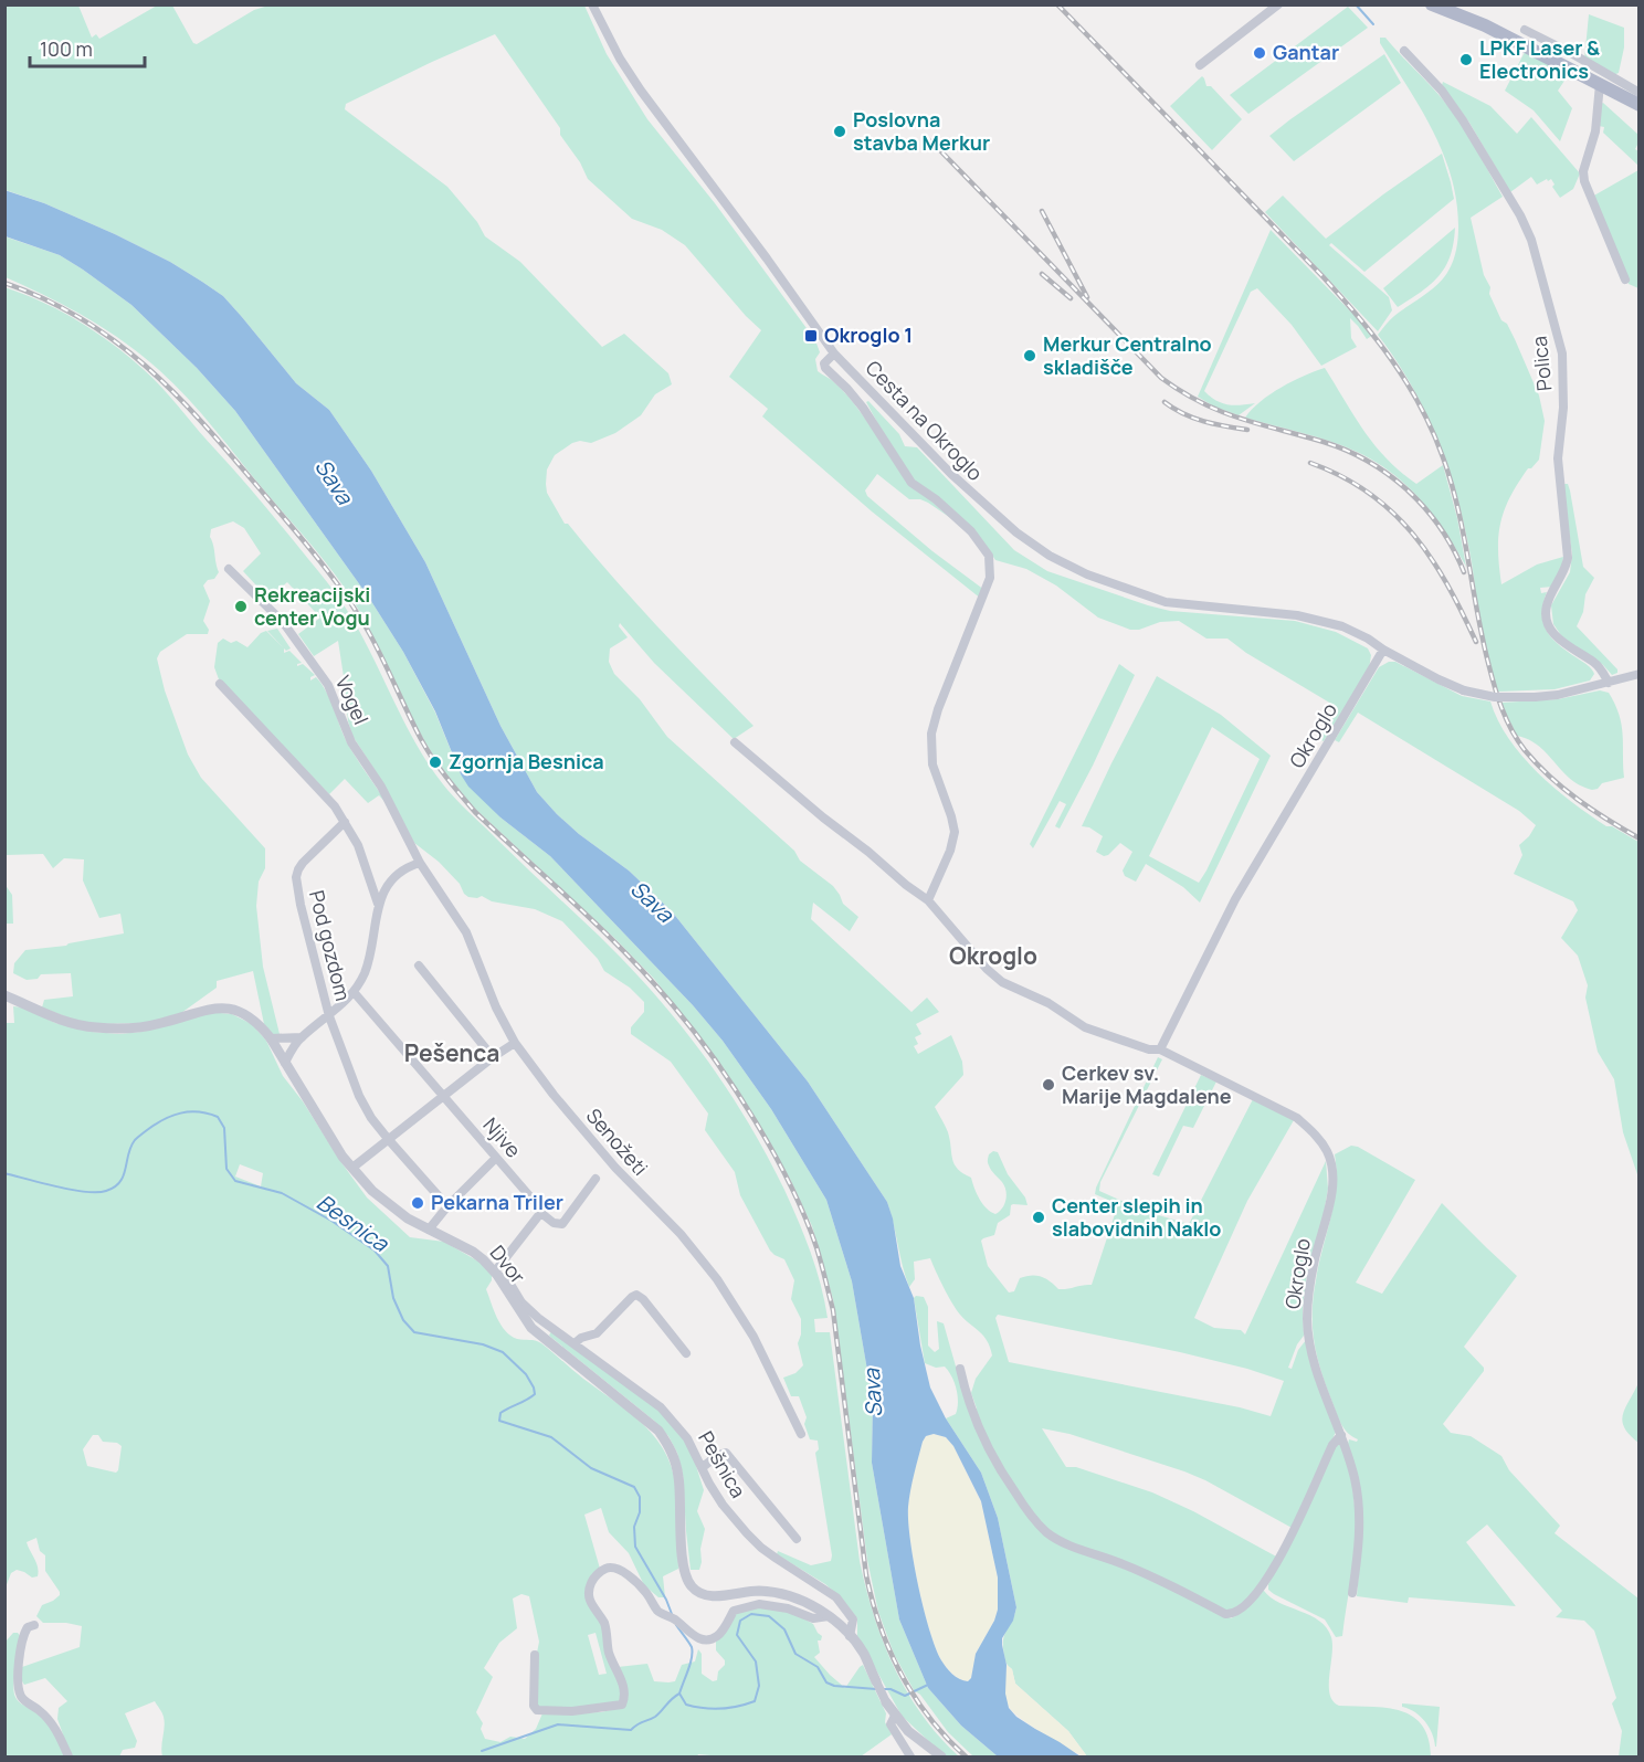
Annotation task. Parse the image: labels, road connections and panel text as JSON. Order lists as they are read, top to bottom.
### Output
{
  "streets": {
    "street": [
      "Polica",
      "Cesta na Okroglo",
      "Vogel",
      "Okroglo",
      "Pod gozdom",
      "Njive",
      "Senožeti",
      "Dvor",
      "Pešnica"
    ]
  },
  "crossings": [
    ["Polica", "Cesta na Okroglo"],
    ["Cesta na Okroglo", "Okroglo"],
    ["Vogel", "Senožeti"],
    ["Dvor", "Pešnica"]
  ],
  "districts": ["Okroglo", "Pešenca"],
  "water": ["Sava", "Besnica"],
  "places": {
    "other": [
      "Gantar",
      "LPKF Laser & Electronics",
      "Poslovna stavba Merkur",
      "Merkur Centralno skladišče",
      "Rekreacijski center Vogu",
      "Zgornja Besnica",
      "Cerkev sv. Marije Magdalene",
      "Pekarna Triler",
      "Center slepih in slabovidnih Naklo"
    ],
    "transit": ["Okroglo 1"]
  },
  "scale_bar": "100 m"
}
